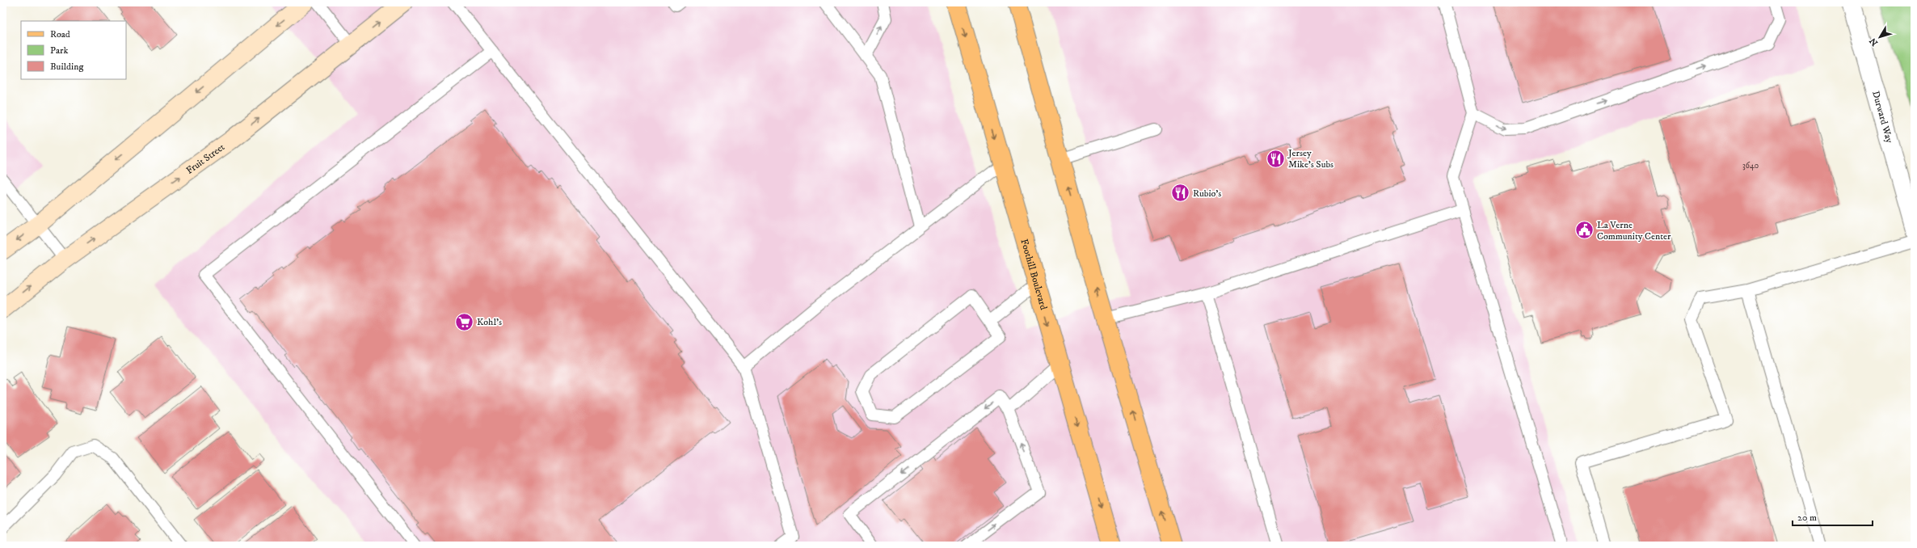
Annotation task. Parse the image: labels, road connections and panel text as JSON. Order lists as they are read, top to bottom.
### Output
{
  "streets": {
    "main road": ["Fruit Street", "Foothill Boulevard"],
    "street": ["Durward Way"]
  },
  "places": {
    "restaurant": ["Jersey Mike's Subs", "Rubio's"],
    "public building": ["La Verne Community Center"],
    "supermarket": ["Kohl's"]
  },
  "house_numbers": ["3640"],
  "legend": ["Road", "Park", "Building"],
  "scale_bar": "20 m",
  "north": "bottom left"
}
